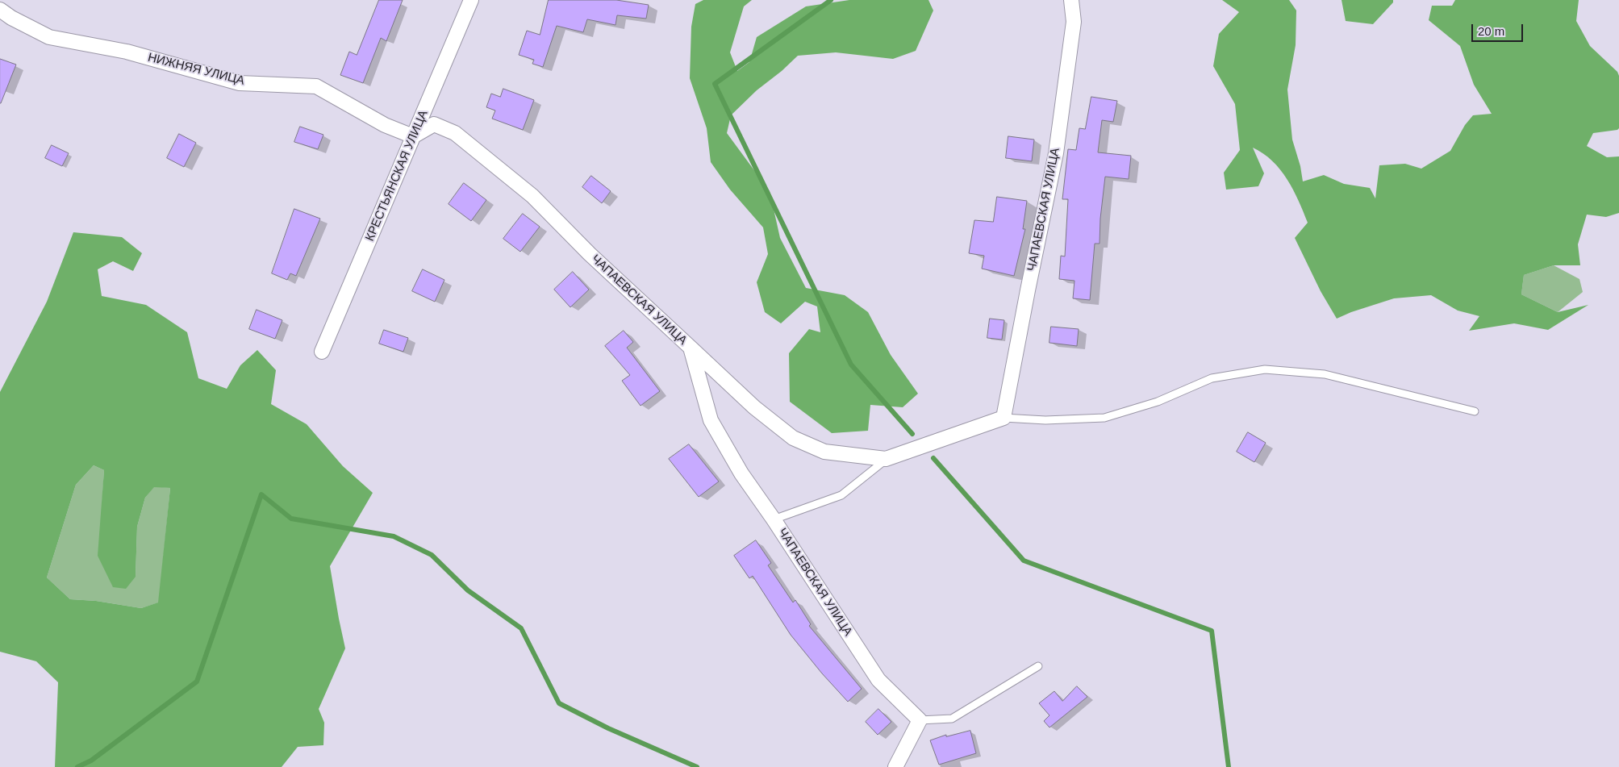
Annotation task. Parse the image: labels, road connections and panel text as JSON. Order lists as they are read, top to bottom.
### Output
{
  "streets": {
    "street": ["НИЖНЯЯ УЛИЦА", "КРЕСТЬЯНСКАЯ УЛИЦА", "ЧАПАЕВСКАЯ УЛИЦА"]
  },
  "crossings": [
    ["НИЖНЯЯ УЛИЦА", "КРЕСТЬЯНСКАЯ УЛИЦА"],
    ["НИЖНЯЯ УЛИЦА", "ЧАПАЕВСКАЯ УЛИЦА"],
    ["КРЕСТЬЯНСКАЯ УЛИЦА", "ЧАПАЕВСКАЯ УЛИЦА"]
  ],
  "scale_bar": "20 m"
}
